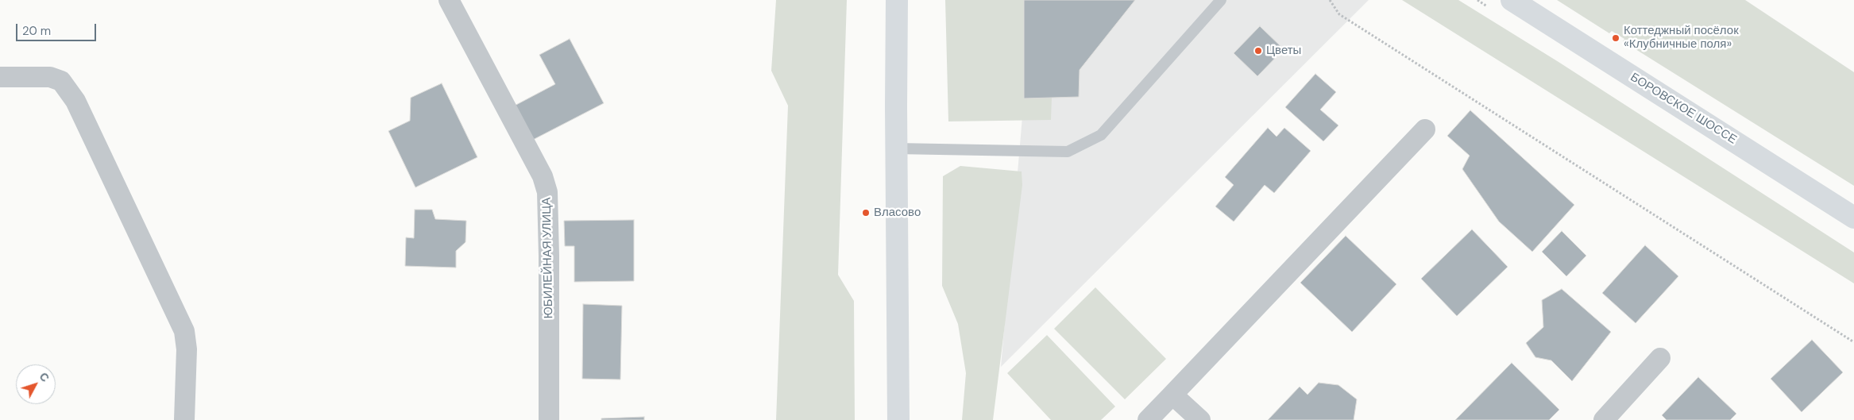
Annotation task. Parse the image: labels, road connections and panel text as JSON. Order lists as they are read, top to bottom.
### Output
{
  "streets": {
    "main road": ["БОРОВСКОЕ ШОССЕ"],
    "street": ["ЮБИЛЕЙНАЯ УЛИЦА"]
  },
  "places": ["Коттеджный посёлок «Клубничные поля»", "Цветы", "Власово"],
  "scale_bar": "20 m",
  "north": "top right"
}
